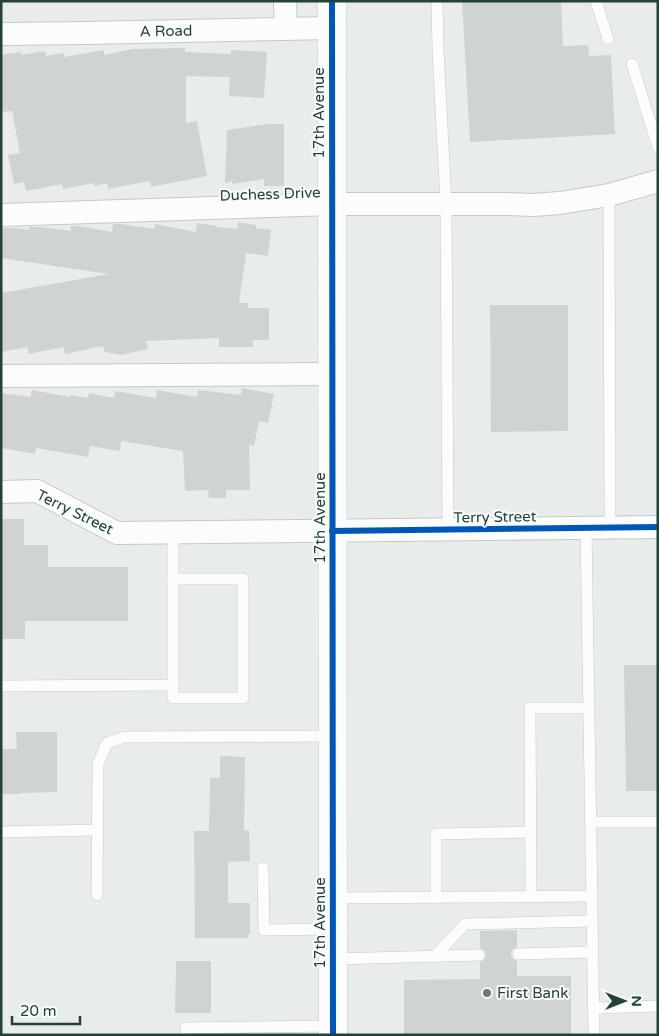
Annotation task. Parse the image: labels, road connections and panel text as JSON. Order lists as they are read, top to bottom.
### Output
{
  "streets": {
    "main road": ["17th Avenue"],
    "street": ["A Road", "Duchess Drive", "Terry Street"]
  },
  "crossings": [
    ["A Road", "17th Avenue"],
    ["17th Avenue", "Duchess Drive"],
    ["17th Avenue", "Terry Street"]
  ],
  "places": ["First Bank"],
  "scale_bar": "20 m",
  "north": "right"
}
